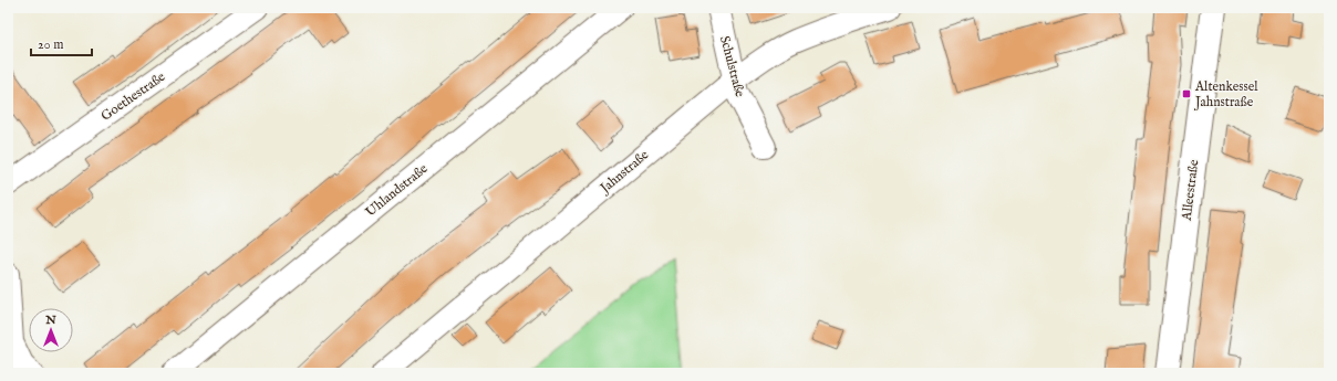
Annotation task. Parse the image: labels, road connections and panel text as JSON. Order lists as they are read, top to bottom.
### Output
{
  "streets": {
    "street": [
      "Schulstraße",
      "Goethestraße",
      "Jahnstraße",
      "Uhlandstraße",
      "Alleestraße"
    ]
  },
  "crossings": [
    ["Schulstraße", "Jahnstraße"]
  ],
  "places": {
    "transit": ["Altenkessel Jahnstraße"]
  },
  "scale_bar": "20 m",
  "north": "top"
}
